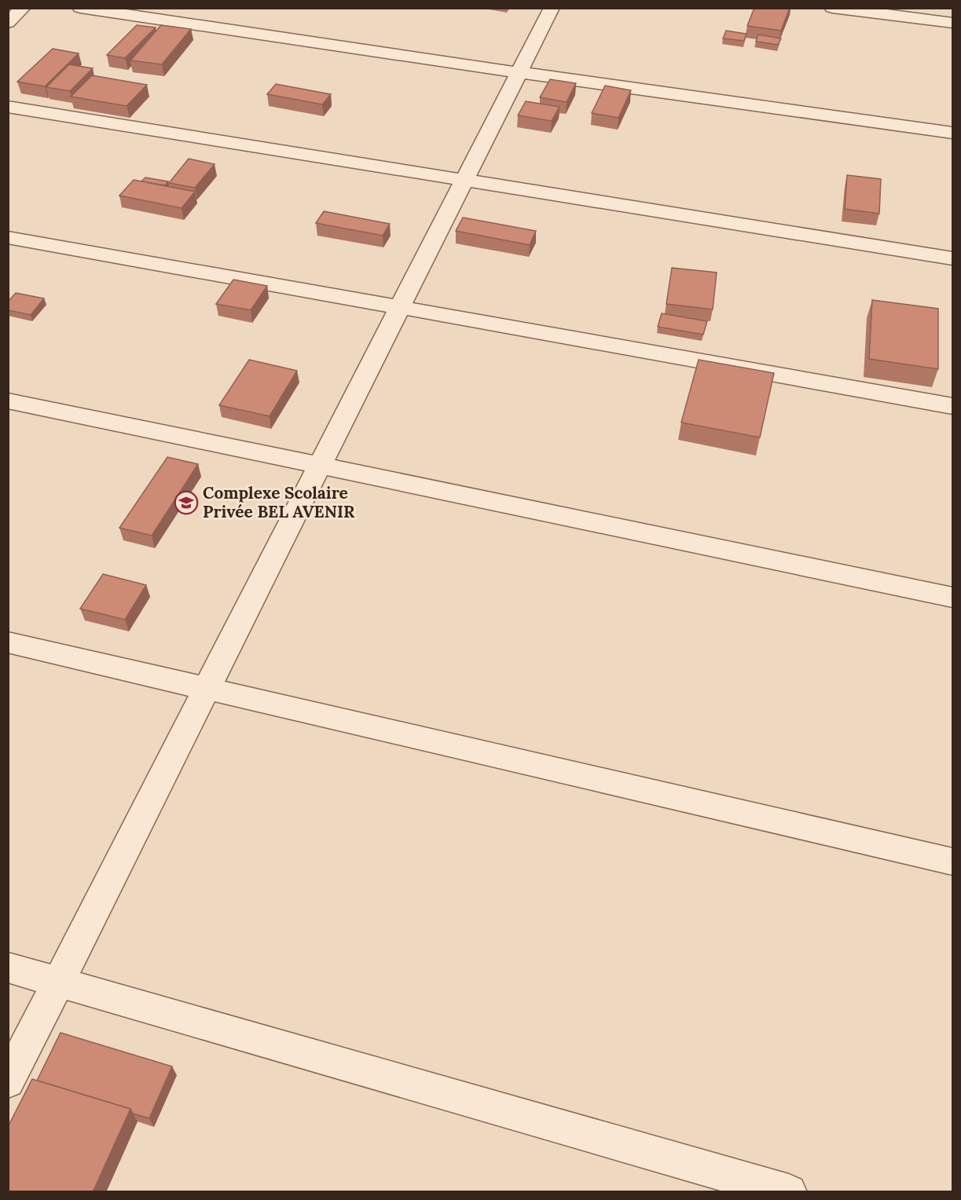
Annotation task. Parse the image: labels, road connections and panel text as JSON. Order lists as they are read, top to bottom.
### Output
{
  "places": {
    "school or university": ["Complexe Scolaire Privée BEL AVENIR"]
  }
}
